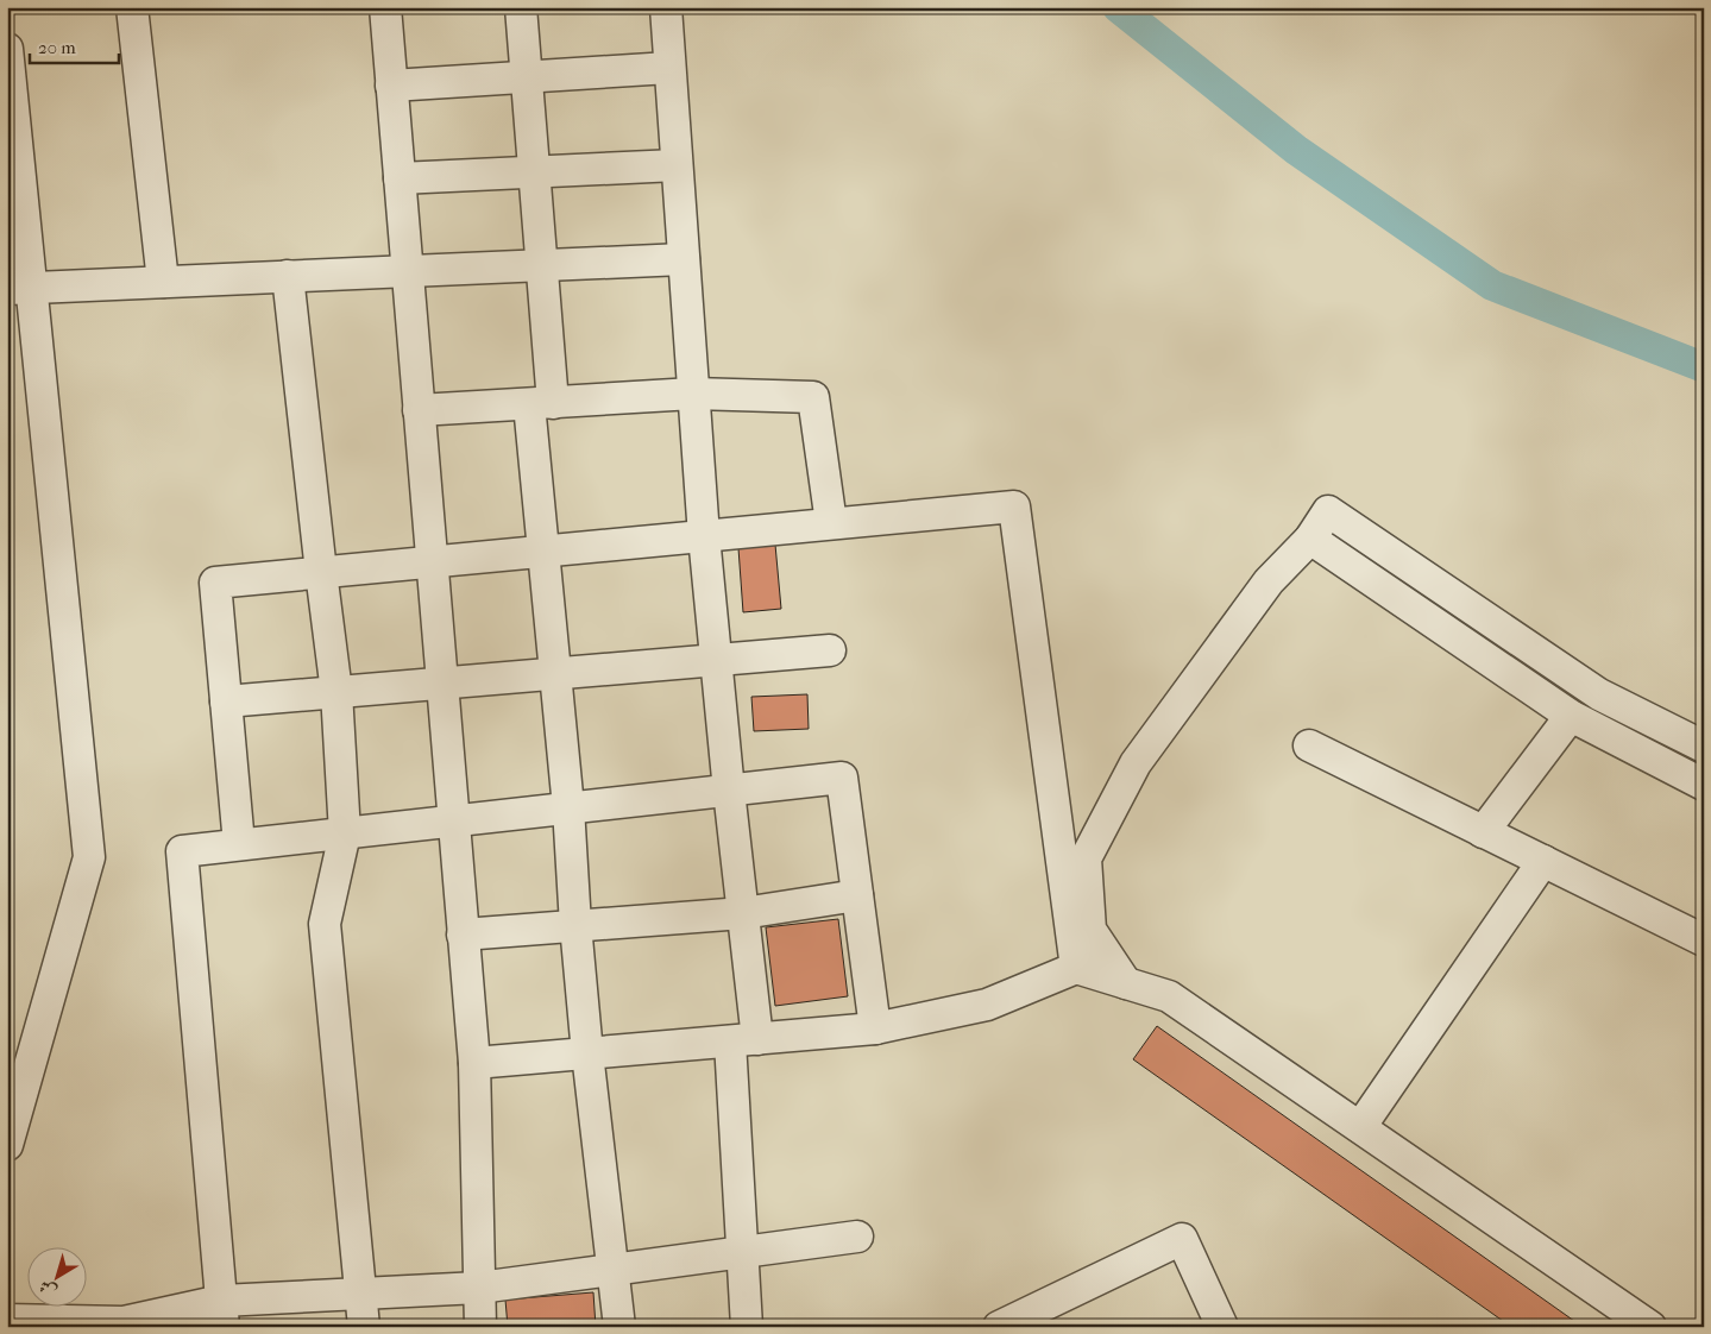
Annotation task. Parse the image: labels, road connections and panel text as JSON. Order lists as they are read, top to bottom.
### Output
{
  "scale_bar": "20 m",
  "north": "bottom left"
}
